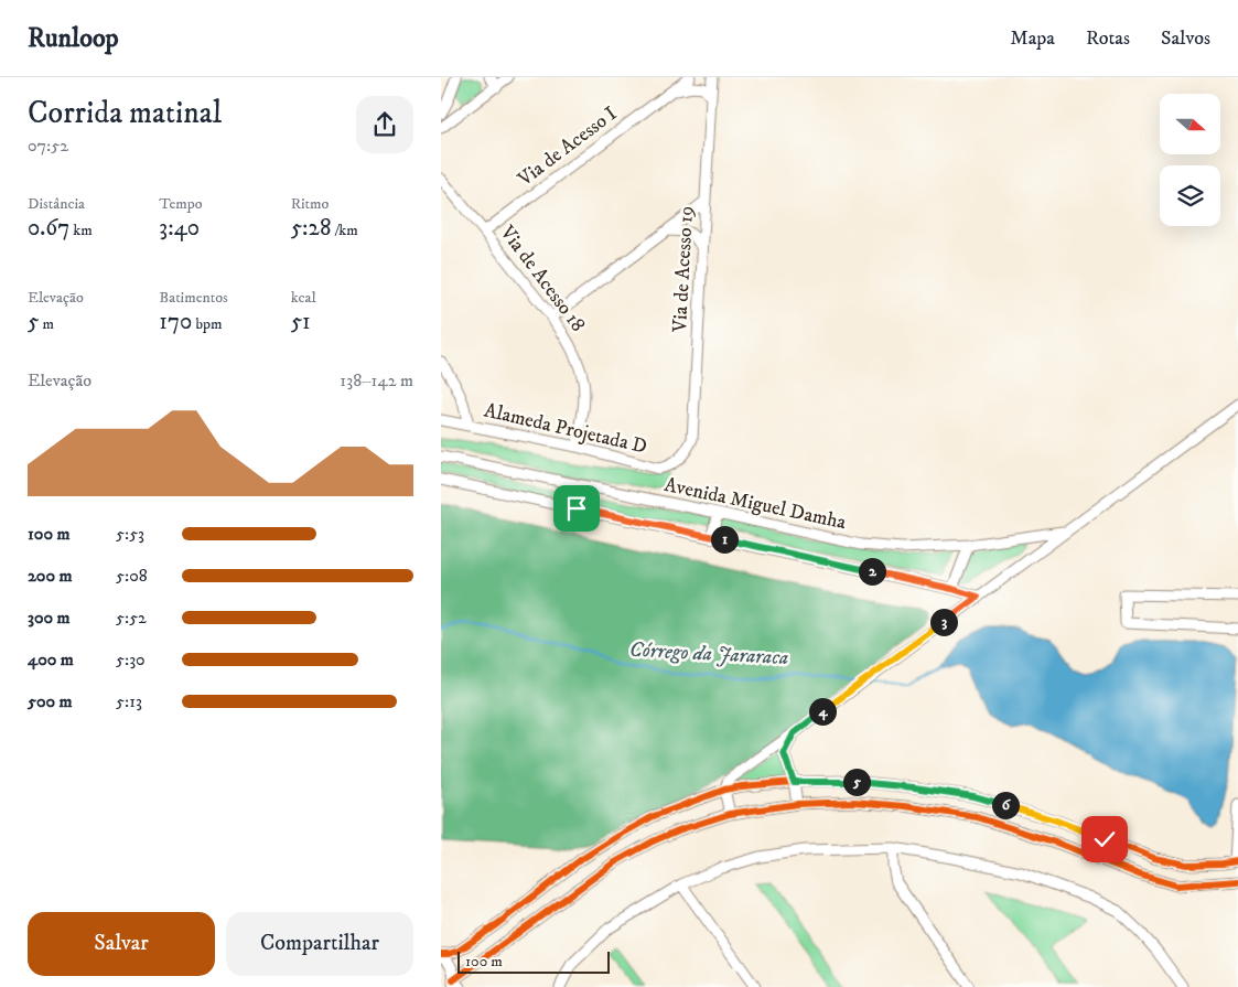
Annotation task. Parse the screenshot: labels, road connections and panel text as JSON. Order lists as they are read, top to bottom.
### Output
{
  "streets": {
    "street": [
      "Via de Acesso I",
      "Via de Acesso 19",
      "Via de Acesso 18",
      "Alameda Projetada D",
      "Avenida Miguel Damha"
    ]
  },
  "crossings": [
    ["Via de Acesso I", "Via de Acesso 19"],
    ["Via de Acesso I", "Via de Acesso 18"],
    ["Via de Acesso 19", "Alameda Projetada D"],
    ["Via de Acesso 18", "Alameda Projetada D"]
  ],
  "water": ["Córrego da Jararaca"],
  "scale_bar": "100 m",
  "north": "right",
  "page": {
    "header": "Runloop",
    "nav": ["Mapa", "Rotas", "Salvos"],
    "heading": ["Corrida matinal", "07:52"],
    "stats": [
      ["Distância", "0.67 km"],
      ["Tempo", "3:40"],
      ["Ritmo", "5:28 /km"],
      ["Elevação", "5 m"],
      ["Batimentos", "170 bpm"],
      ["kcal", "51"]
    ],
    "chart": ["Elevação", "138–142 m"],
    "list": [
      {
        "name": "100 m",
        "note": "5:53"
      },
      {
        "name": "200 m",
        "note": "5:08"
      },
      {
        "name": "300 m",
        "note": "5:52"
      },
      {
        "name": "400 m",
        "note": "5:30"
      },
      {
        "name": "500 m",
        "note": "5:13"
      }
    ],
    "pins": [
      "1",
      "2",
      "3",
      "4",
      "5",
      "6"
    ],
    "buttons": ["Salvar", "Compartilhar"],
    "scale": "100 m"
  }
}
